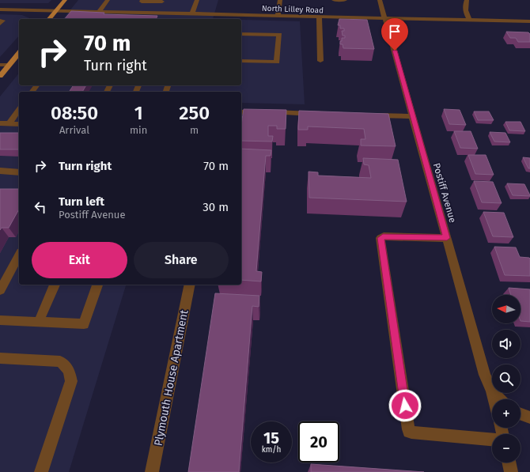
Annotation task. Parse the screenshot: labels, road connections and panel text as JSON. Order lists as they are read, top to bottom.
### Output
{
  "streets": {
    "street": ["North Lilley Road", "Postiff Avenue", "Plymouth House Apartment"]
  },
  "crossings": [
    ["North Lilley Road", "Postiff Avenue"]
  ],
  "north": "left",
  "page": {
    "turn": ["70 m", "Turn right"],
    "eta": [
      "08:50",
      "Arrival",
      "1",
      "min",
      "250",
      "m"
    ],
    "list": [
      {
        "name": "Turn right",
        "value": "70 m"
      },
      {
        "name": "Turn left",
        "note": "Postiff Avenue",
        "value": "30 m"
      }
    ],
    "buttons": ["Exit", "Share"],
    "map_buttons": ["+", "−"],
    "speed": "15 km/h",
    "limit": "20"
  }
}
